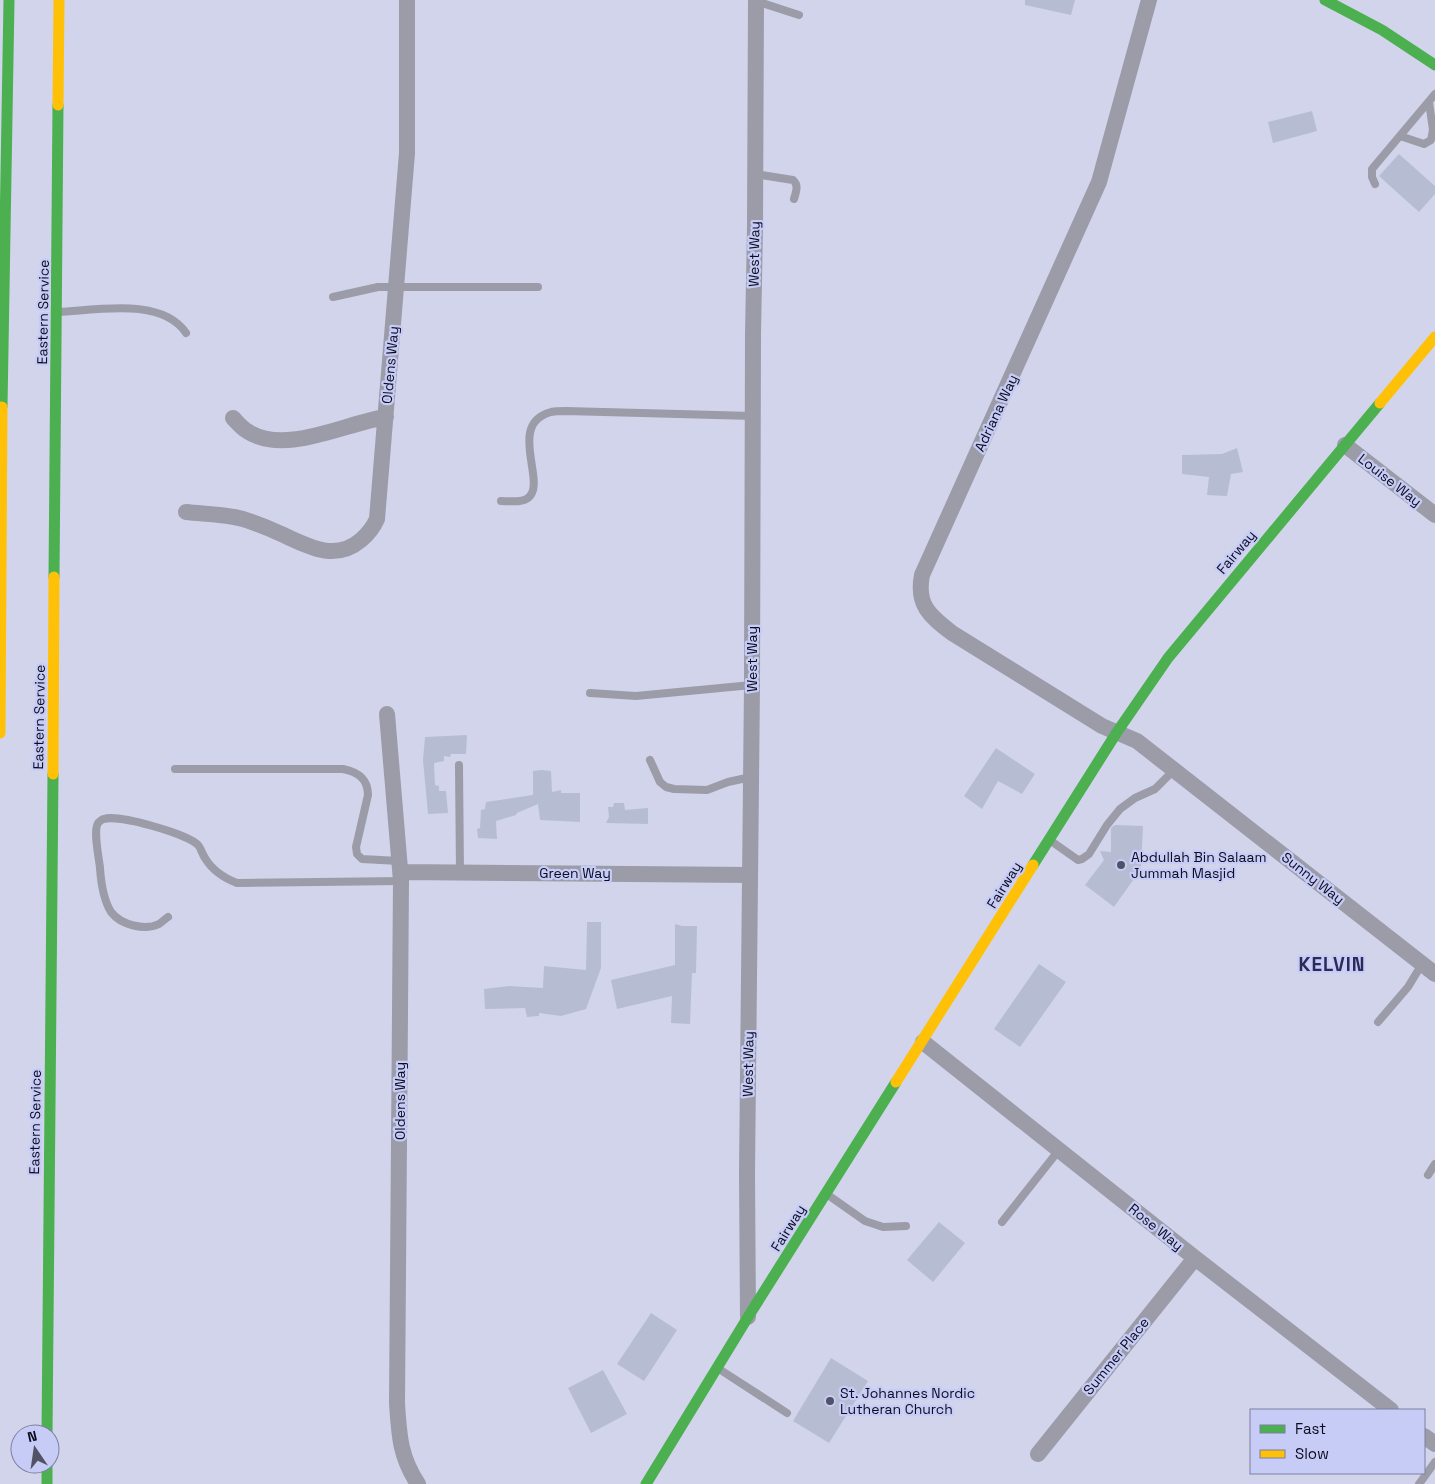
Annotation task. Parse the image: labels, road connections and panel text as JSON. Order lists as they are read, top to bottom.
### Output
{
  "streets": {
    "main road": ["Eastern Service", "Fairway"],
    "street": [
      "West Way",
      "Oldens Way",
      "Adriana Way",
      "Louise Way",
      "Green Way",
      "Sunny Way",
      "Rose Way",
      "Summer Place"
    ]
  },
  "crossings": [
    ["West Way", "Fairway"],
    ["West Way", "Green Way"],
    ["Oldens Way", "Green Way"],
    ["Adriana Way", "Fairway"],
    ["Adriana Way", "Sunny Way"],
    ["Louise Way", "Fairway"],
    ["Fairway", "Sunny Way"],
    ["Fairway", "Rose Way"],
    ["Rose Way", "Summer Place"]
  ],
  "districts": ["KELVIN"],
  "places": ["Abdullah Bin Salaam Jummah Masjid", "St. Johannes Nordic Lutheran Church"],
  "legend": ["Fast", "Slow"],
  "north": "top"
}
